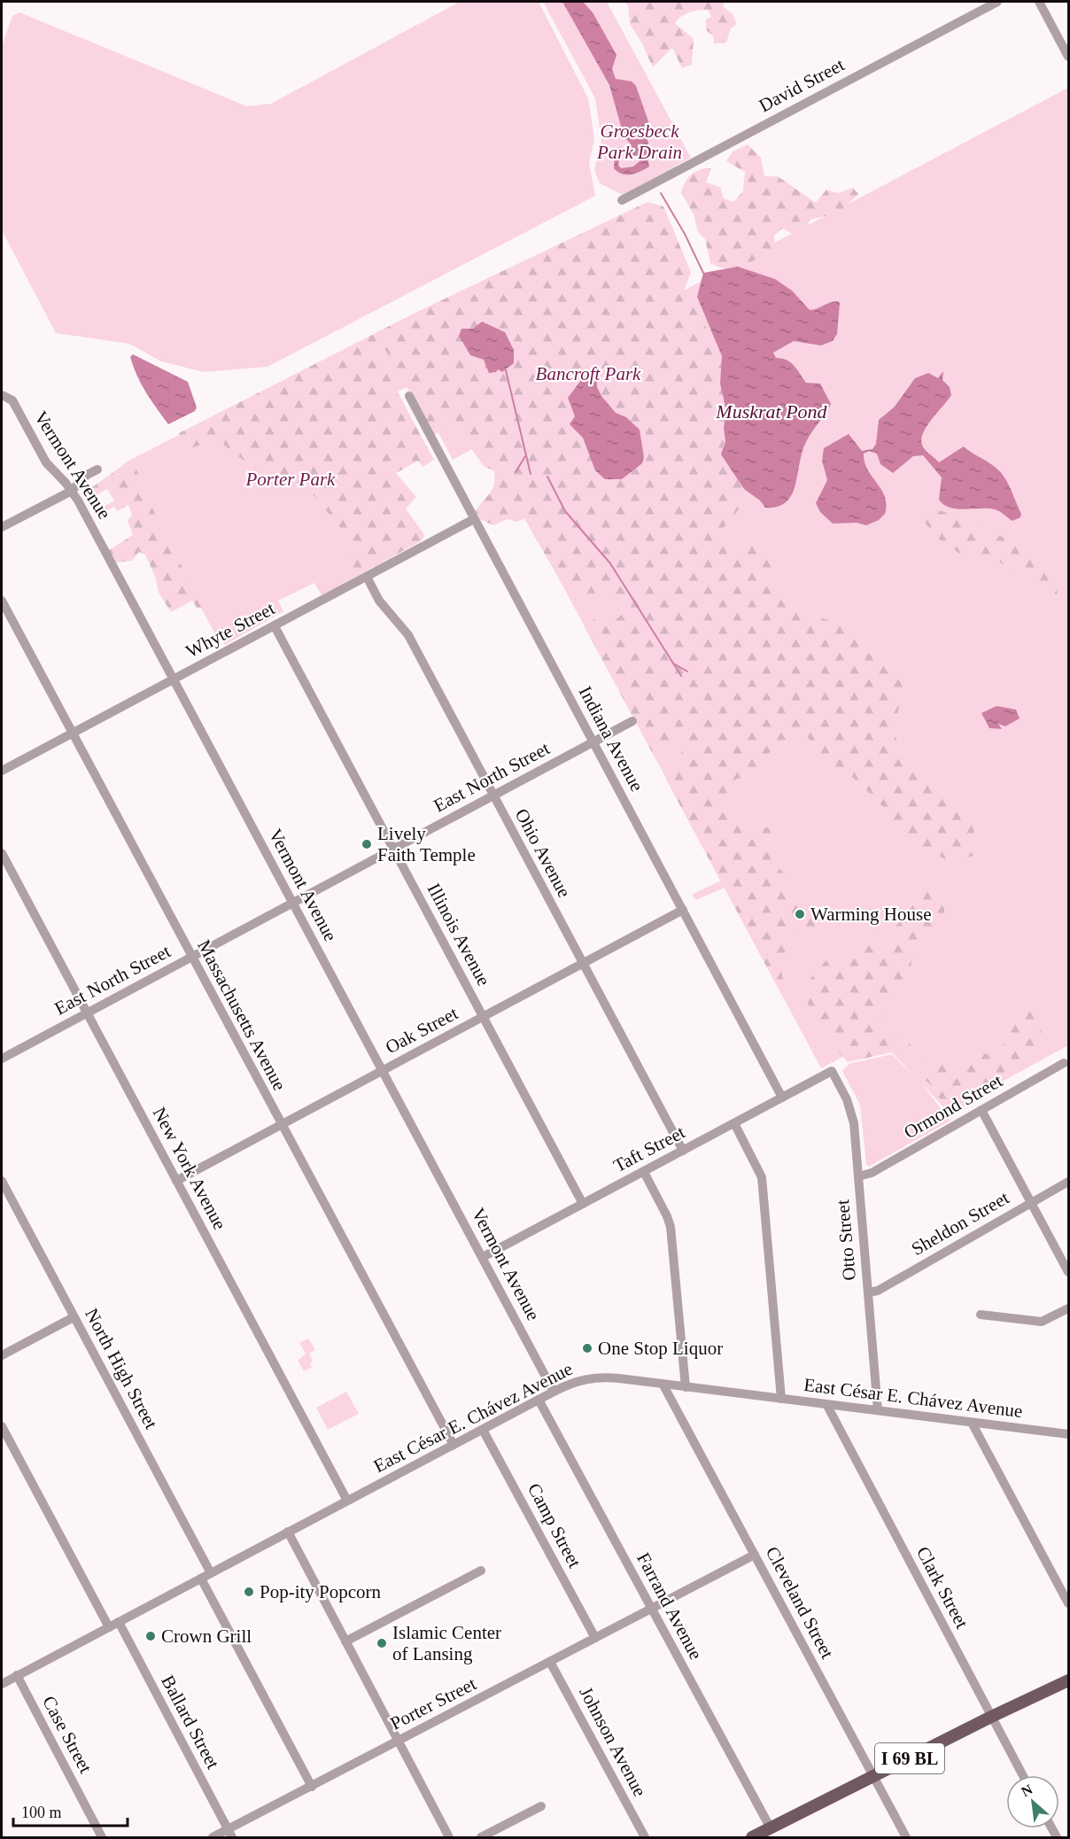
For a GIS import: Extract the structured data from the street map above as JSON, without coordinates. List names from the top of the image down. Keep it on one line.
{"streets":{"main road":["I 69 BL"],"street":["David Street","Vermont Avenue","Whyte Street","Indiana Avenue","East North Street","Ohio Avenue","Illinois Avenue","Massachusetts Avenue","Oak Street","Ormond Street","Taft Street","New York Avenue","Sheldon Street","Otto Street","North High Street","East César E. Chávez Avenue","Camp Street","Clark Street","Cleveland Street","Farrand Avenue","Porter Street","Ballard Street","Case Street","Johnson Avenue"]},"crossings":[["Vermont Avenue","Whyte Street"],["Vermont Avenue","East North Street"],["Vermont Avenue","Oak Street"],["Vermont Avenue","Taft Street"],["Vermont Avenue","East César E. Chávez Avenue"],["Whyte Street","Indiana Avenue"],["Whyte Street","Ohio Avenue"],["Whyte Street","Illinois Avenue"],["Whyte Street","Massachusetts Avenue"],["Indiana Avenue","East North Street"],["Indiana Avenue","Oak Street"],["Indiana Avenue","Taft Street"],["East North Street","Ohio Avenue"],["East North Street","Illinois Avenue"],["East North Street","Massachusetts Avenue"],["East North Street","New York Avenue"],["Ohio Avenue","Oak Street"],["Ohio Avenue","Taft Street"],["Illinois Avenue","Oak Street"],["Illinois Avenue","Taft Street"],["Massachusetts Avenue","Oak Street"],["Massachusetts Avenue","East César E. Chávez Avenue"],["Oak Street","New York Avenue"],["Ormond Street","Otto Street"],["Taft Street","Otto Street"],["New York Avenue","East César E. Chávez Avenue"],["Sheldon Street","Otto Street"],["Otto Street","East César E. Chávez Avenue"],["North High Street","East César E. Chávez Avenue"],["East César E. Chávez Avenue","Camp Street"],["East César E. Chávez Avenue","Clark Street"],["East César E. Chávez Avenue","Cleveland Street"],["East César E. Chávez Avenue","Farrand Avenue"],["East César E. Chávez Avenue","Ballard Street"],["East César E. Chávez Avenue","Case Street"],["Camp Street","Porter Street"],["Clark Street","I 69 BL"],["Cleveland Street","Porter Street"],["Cleveland Street","I 69 BL"],["Farrand Avenue","Porter Street"],["Farrand Avenue","I 69 BL"],["Porter Street","Ballard Street"],["Porter Street","Johnson Avenue"]],"water":["Muskrat Pond"],"parks":["Groesbeck Park Drain","Bancroft Park","Porter Park"],"places":["Lively Faith Temple","Warming House","One Stop Liquor","Pop-ity Popcorn","Crown Grill","Islamic Center of Lansing"],"scale_bar":"100 m","north":"top left"}
